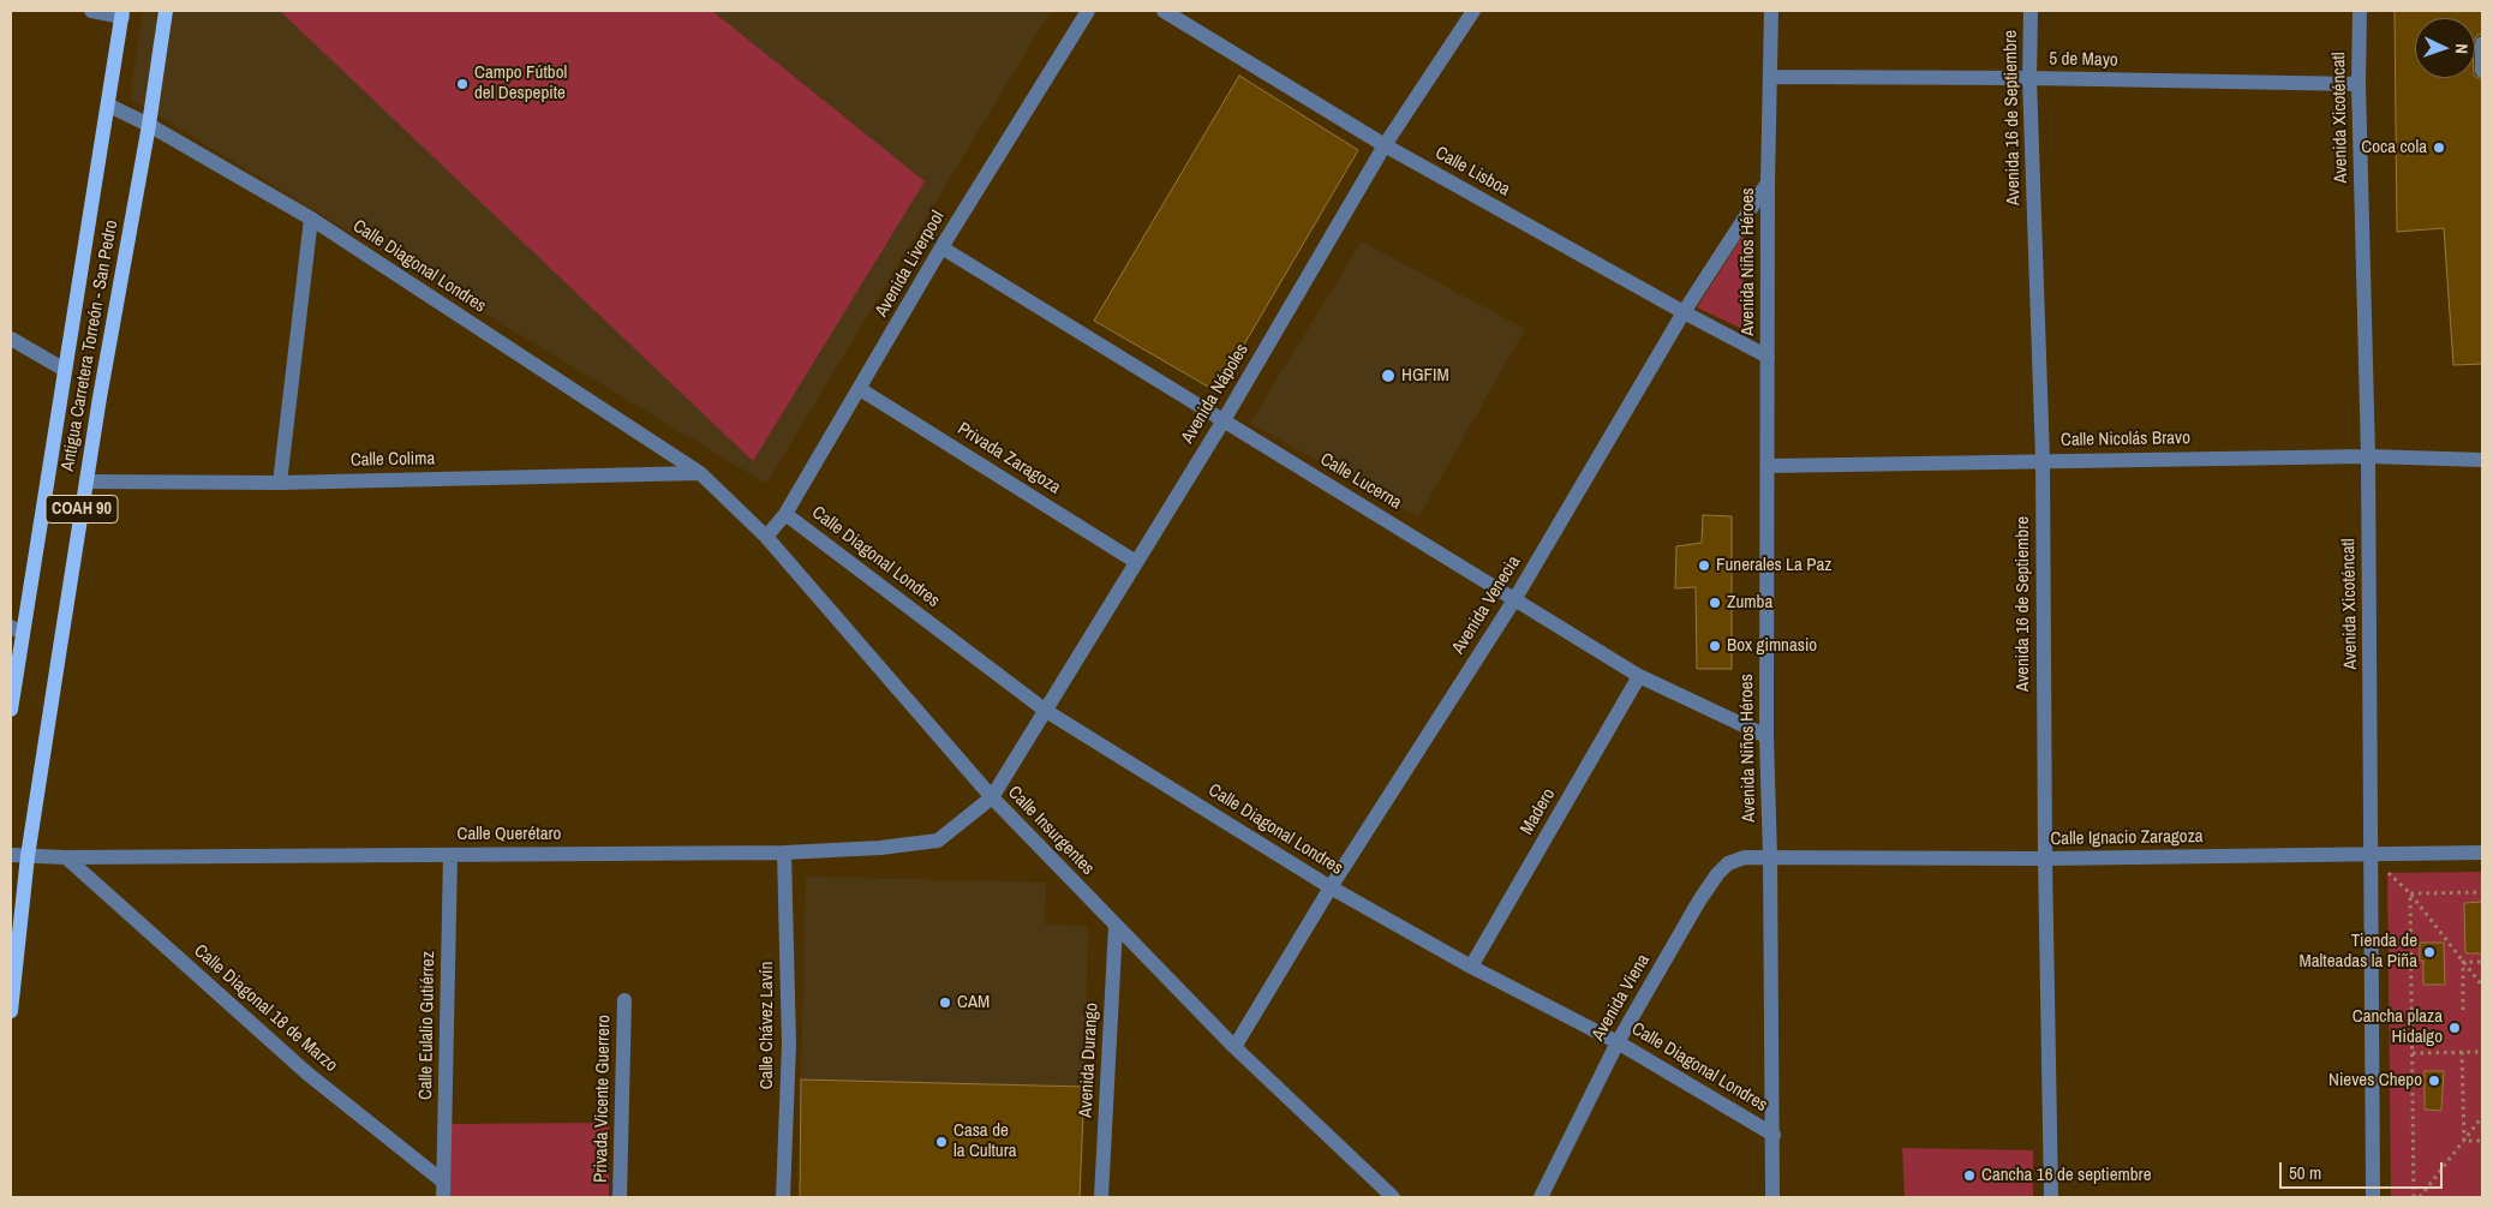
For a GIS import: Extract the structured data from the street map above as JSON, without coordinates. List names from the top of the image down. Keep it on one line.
{"streets":{"main road":["Antigua Carretera Torreón - San Pedro","COAH 90"],"street":["5 de Mayo","Avenida 16 de Septiembre","Avenida Xicoténcatl","Calle Lisboa","Avenida Niños Héroes","Avenida Liverpool","Calle Diagonal Londres","Avenida Nápoles","Calle Nicolás Bravo","Privada Zaragoza","Calle Colima","Calle Lucerna","Avenida Venecia","Madero","Calle Insurgentes","Calle Querétaro","Calle Ignacio Zaragoza","Avenida Viena","Calle Diagonal 18 de Marzo","Calle Eulalio Gutiérrez","Calle Chávez Lavín","Avenida Durango","Privada Vicente Guerrero"]},"crossings":[["5 de Mayo","Avenida 16 de Septiembre"],["5 de Mayo","Avenida Xicoténcatl"],["5 de Mayo","Avenida Niños Héroes"],["Avenida 16 de Septiembre","Calle Nicolás Bravo"],["Avenida 16 de Septiembre","Calle Ignacio Zaragoza"],["Avenida Xicoténcatl","Calle Nicolás Bravo"],["Avenida Xicoténcatl","Calle Ignacio Zaragoza"],["Calle Lisboa","Avenida Niños Héroes"],["Calle Lisboa","Avenida Nápoles"],["Calle Lisboa","Avenida Venecia"],["Avenida Niños Héroes","Calle Diagonal Londres"],["Avenida Niños Héroes","Calle Nicolás Bravo"],["Avenida Niños Héroes","Calle Lucerna"],["Avenida Niños Héroes","Avenida Venecia"],["Avenida Niños Héroes","Calle Ignacio Zaragoza"],["Avenida Niños Héroes","Avenida Viena"],["Avenida Liverpool","Calle Diagonal Londres"],["Avenida Liverpool","Privada Zaragoza"],["Avenida Liverpool","Calle Lucerna"],["Avenida Liverpool","Calle Insurgentes"],["Calle Diagonal Londres","Antigua Carretera Torreón - San Pedro"],["Calle Diagonal Londres","Avenida Nápoles"],["Calle Diagonal Londres","Calle Colima"],["Calle Diagonal Londres","Avenida Venecia"],["Calle Diagonal Londres","Madero"],["Calle Diagonal Londres","Calle Insurgentes"],["Calle Diagonal Londres","Avenida Viena"],["Antigua Carretera Torreón - San Pedro","Calle Colima"],["Antigua Carretera Torreón - San Pedro","Calle Querétaro"],["Avenida Nápoles","Privada Zaragoza"],["Avenida Nápoles","Calle Lucerna"],["Avenida Nápoles","Calle Insurgentes"],["Avenida Nápoles","Calle Querétaro"],["Calle Colima","Calle Insurgentes"],["Calle Lucerna","Avenida Venecia"],["Calle Lucerna","Madero"],["Avenida Venecia","Calle Insurgentes"],["Calle Insurgentes","Calle Querétaro"],["Calle Insurgentes","Avenida Durango"],["Calle Querétaro","Calle Diagonal 18 de Marzo"],["Calle Querétaro","Calle Eulalio Gutiérrez"],["Calle Querétaro","Calle Chávez Lavín"],["Calle Ignacio Zaragoza","Avenida Viena"],["Calle Diagonal 18 de Marzo","Calle Eulalio Gutiérrez"]],"places":["Campo Fútbol del Despepite","Coca cola","HGFIM","Funerales La Paz","Zumba","Box gimnasio","Tienda de Malteadas la Piña","CAM","Cancha plaza Hidalgo","Nieves Chepo","Casa de la Cultura","Cancha 16 de septiembre"],"scale_bar":"50 m","north":"right"}
